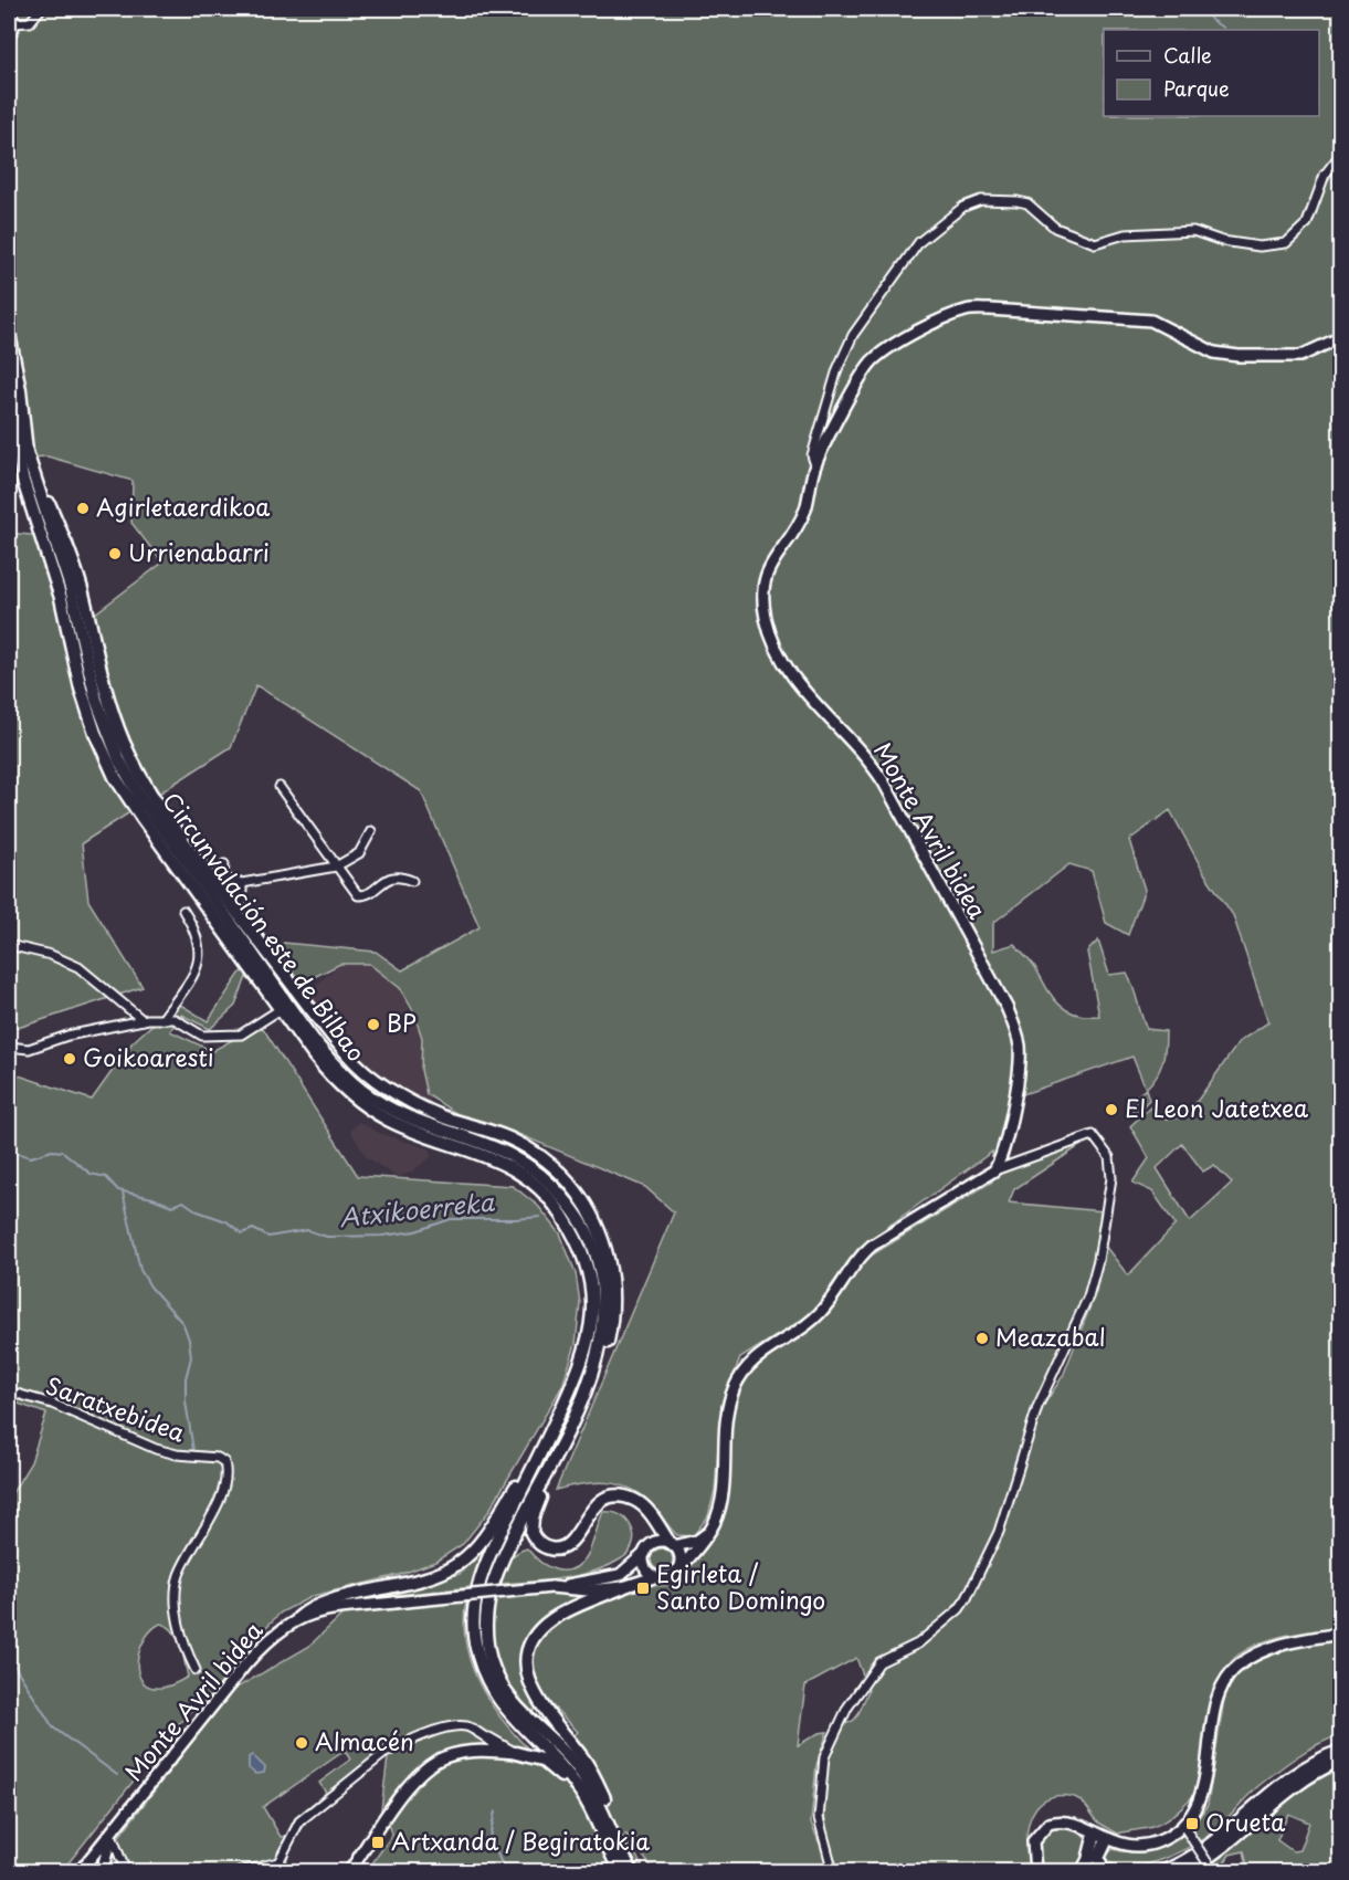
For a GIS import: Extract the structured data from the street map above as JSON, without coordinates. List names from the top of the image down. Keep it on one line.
{"streets":{"main road":["Circunvalación este de Bilbao"],"street":["Monte Avril bidea","Saratxebidea"]},"water":["Atxikoerreka"],"places":{"other":["Agirletaerdikoa","Urrienabarri","BP","Goikoaresti","El Leon Jatetxea","Meazabal","Almacén"],"transit":["Egirleta / Santo Domingo","Orueta","Artxanda / Begiratokia"]},"legend":["Calle","Parque"]}
